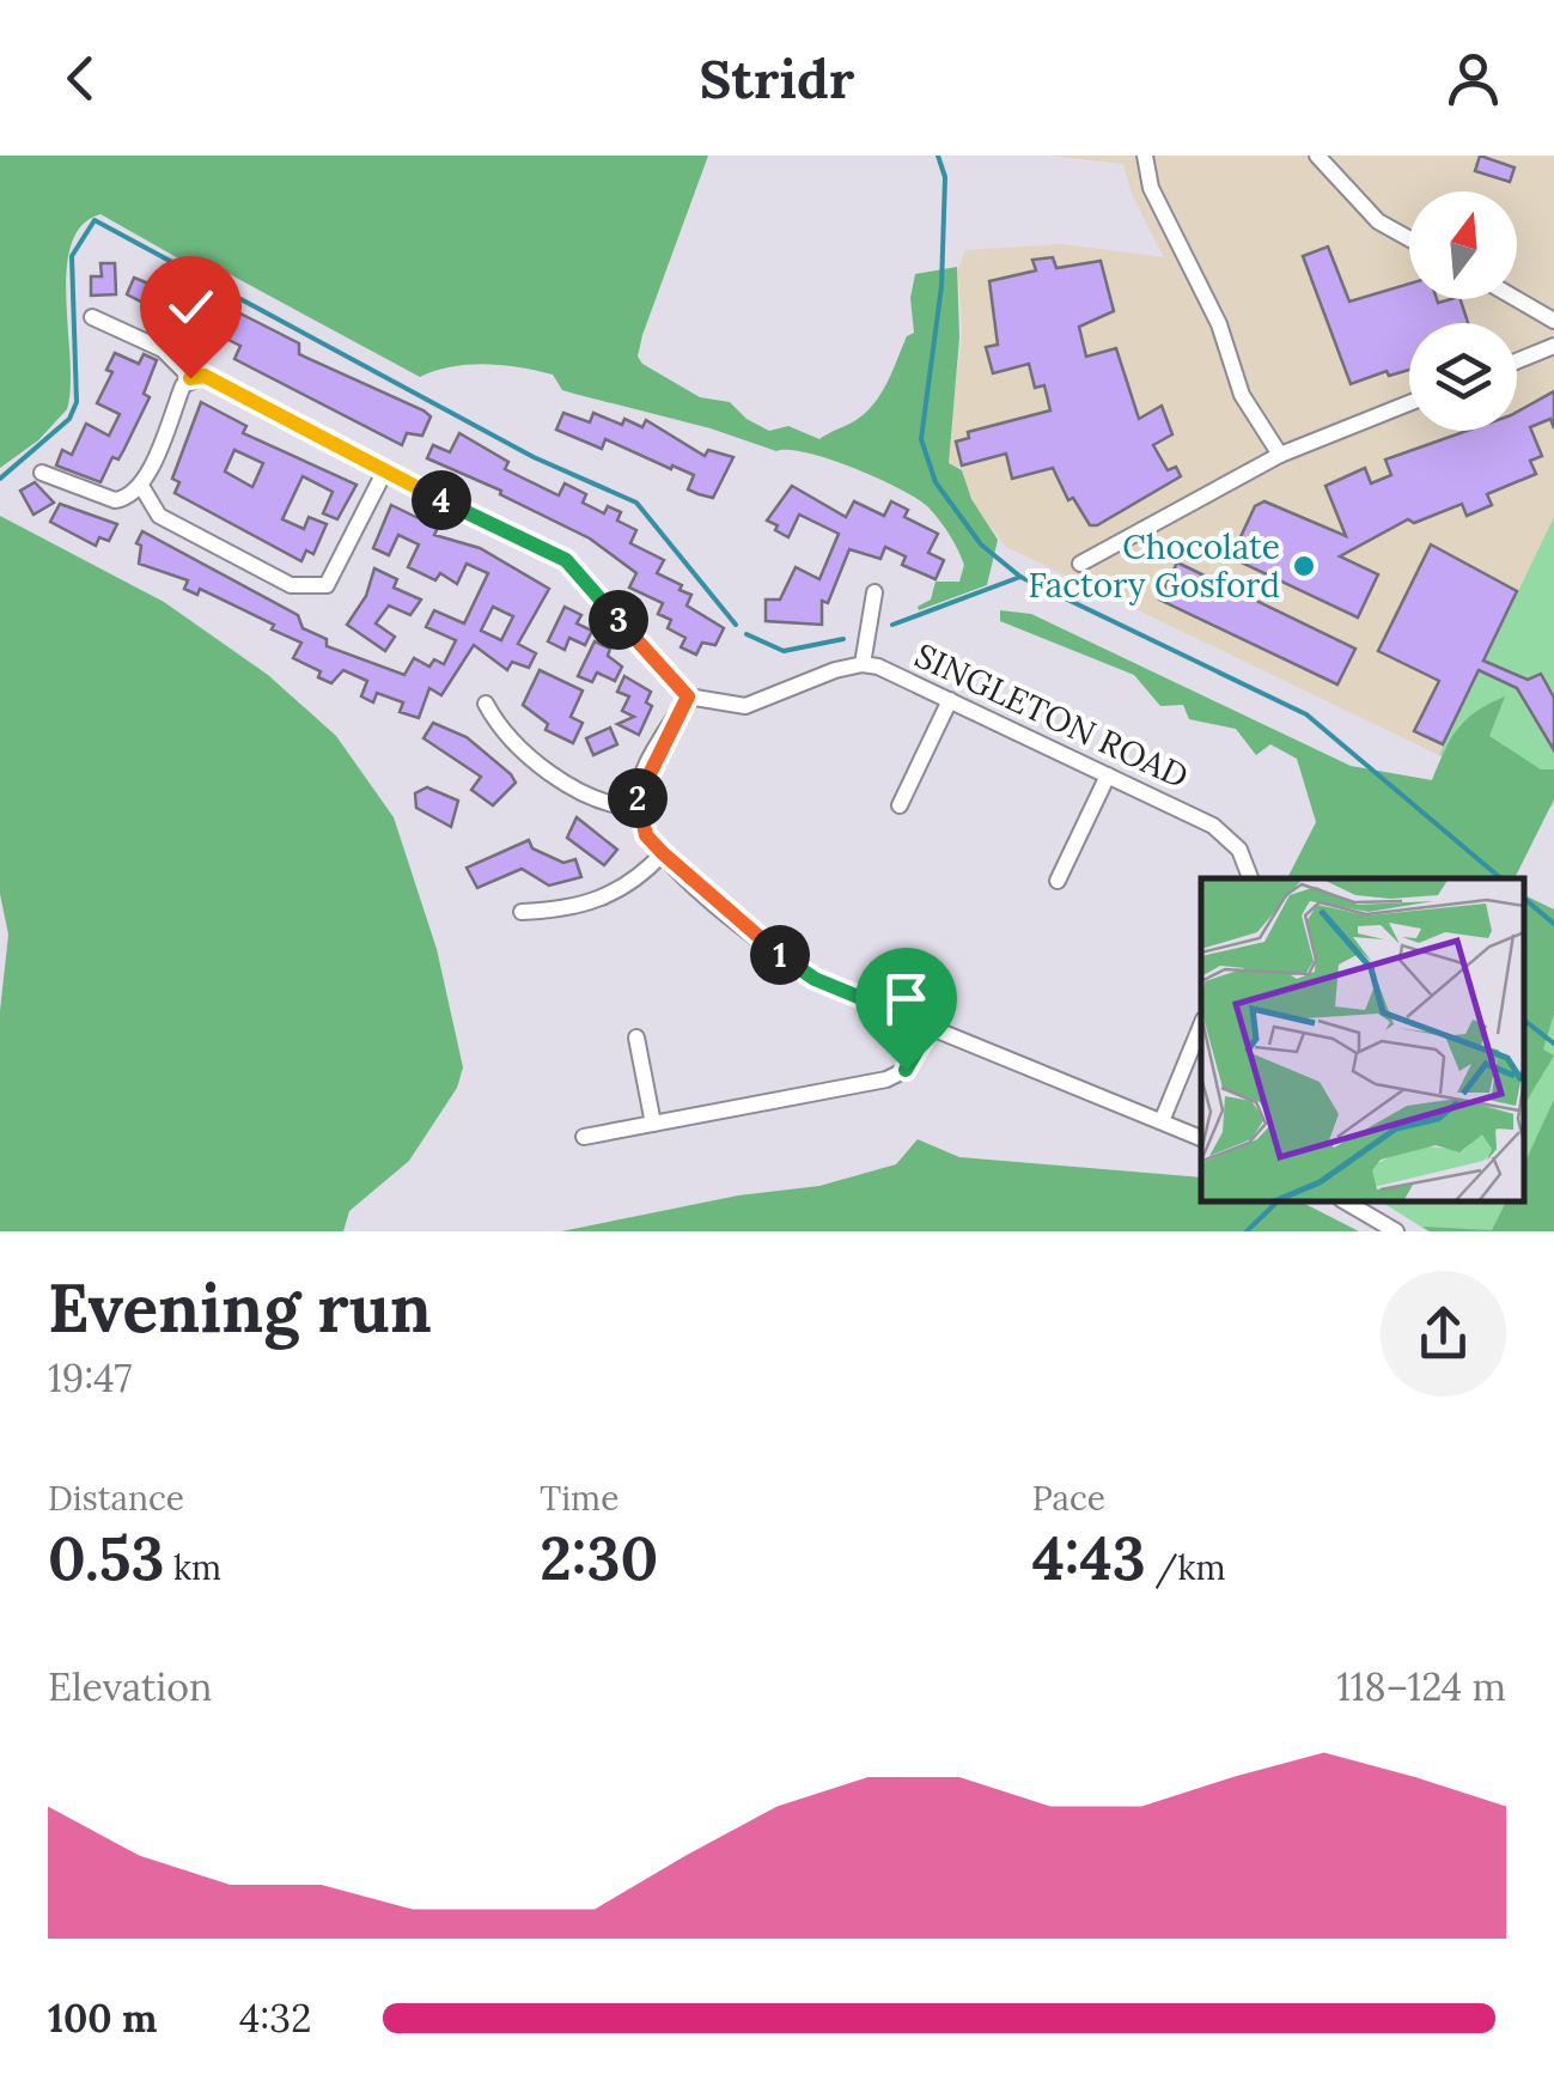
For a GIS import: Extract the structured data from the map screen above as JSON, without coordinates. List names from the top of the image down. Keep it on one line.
{"streets":{"street":["SINGLETON ROAD"]},"places":["Chocolate Factory Gosford"],"north":"top","page":{"header":"Stridr","pins":["4","3","2","1"],"heading":["Evening run","19:47"],"stats":[["Distance","0.53 km"],["Time","2:30"],["Pace","4:43 /km"]],"chart":["Elevation","118–124 m"],"list":[{"name":"100 m","note":"4:32"}]}}
